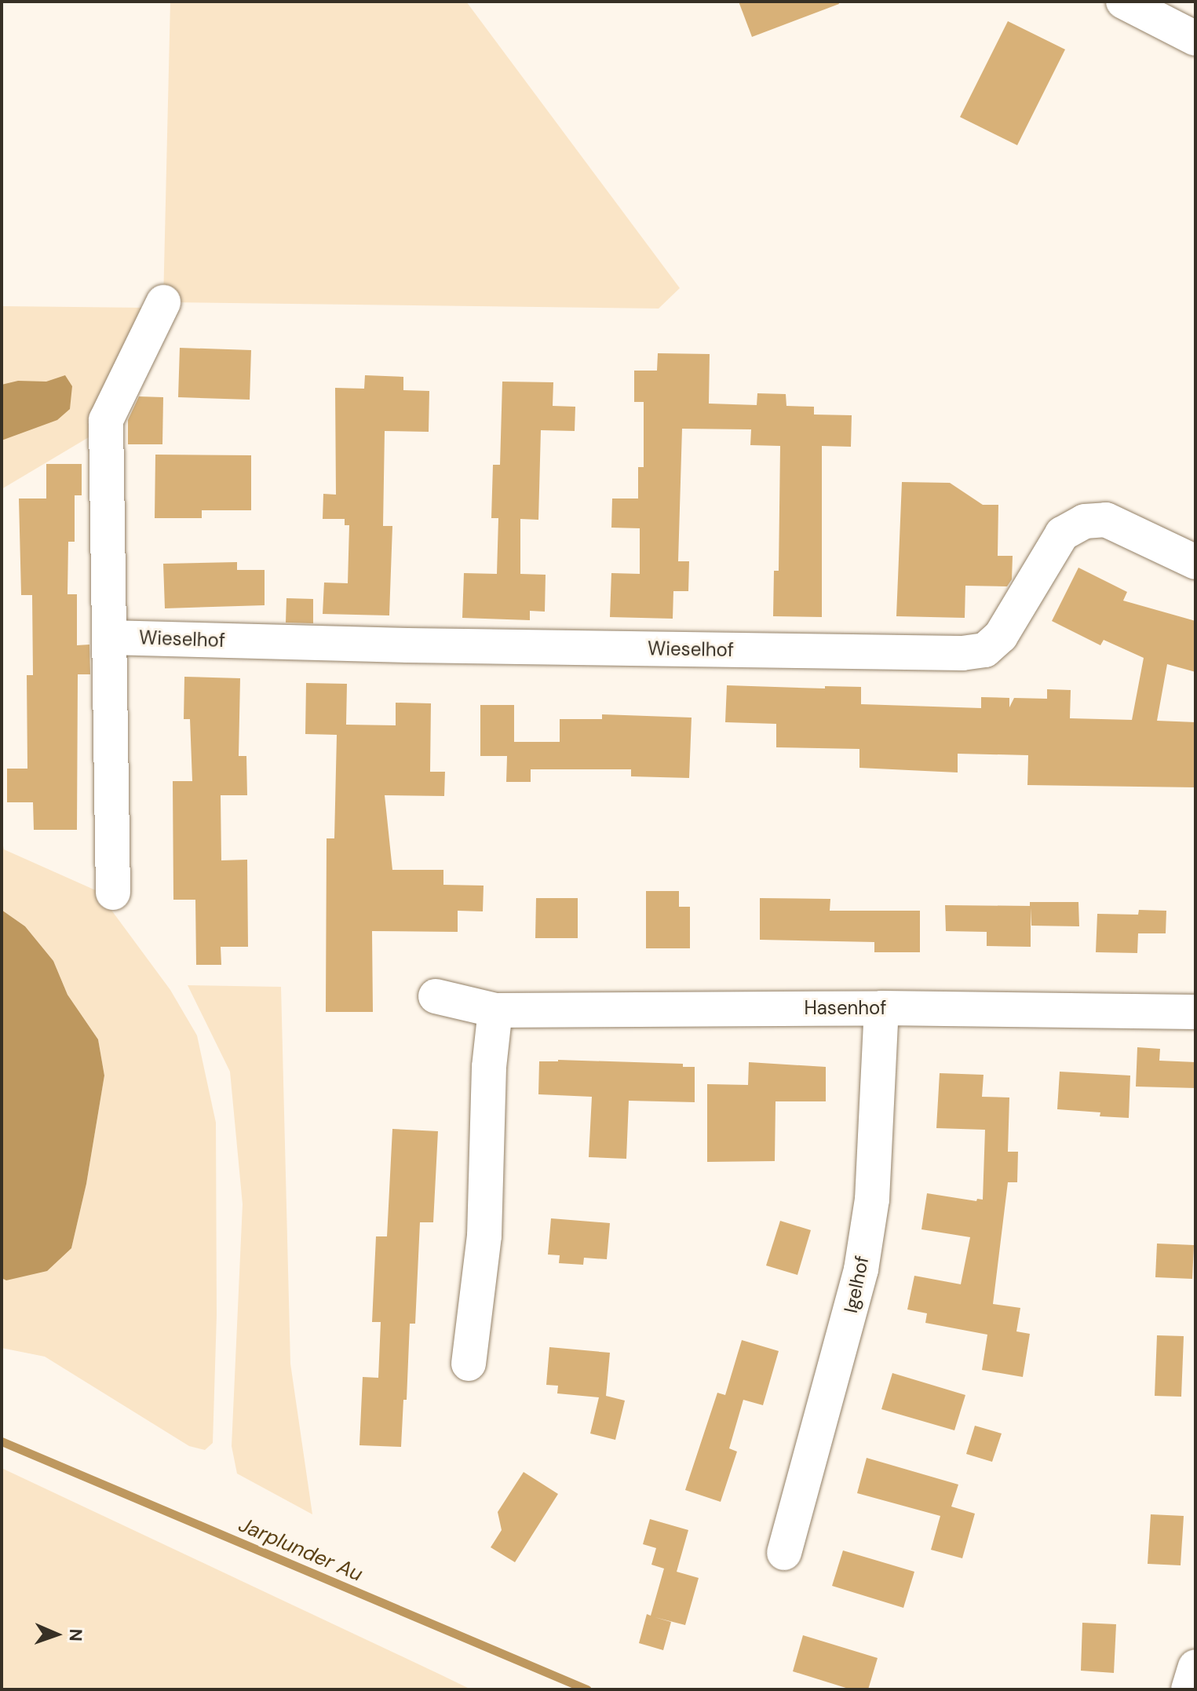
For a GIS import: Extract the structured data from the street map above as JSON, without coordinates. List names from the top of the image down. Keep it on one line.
{"streets":{"street":["Wieselhof","Hasenhof","Igelhof"]},"crossings":[["Hasenhof","Igelhof"]],"water":["Jarplunder Au"],"north":"right"}
